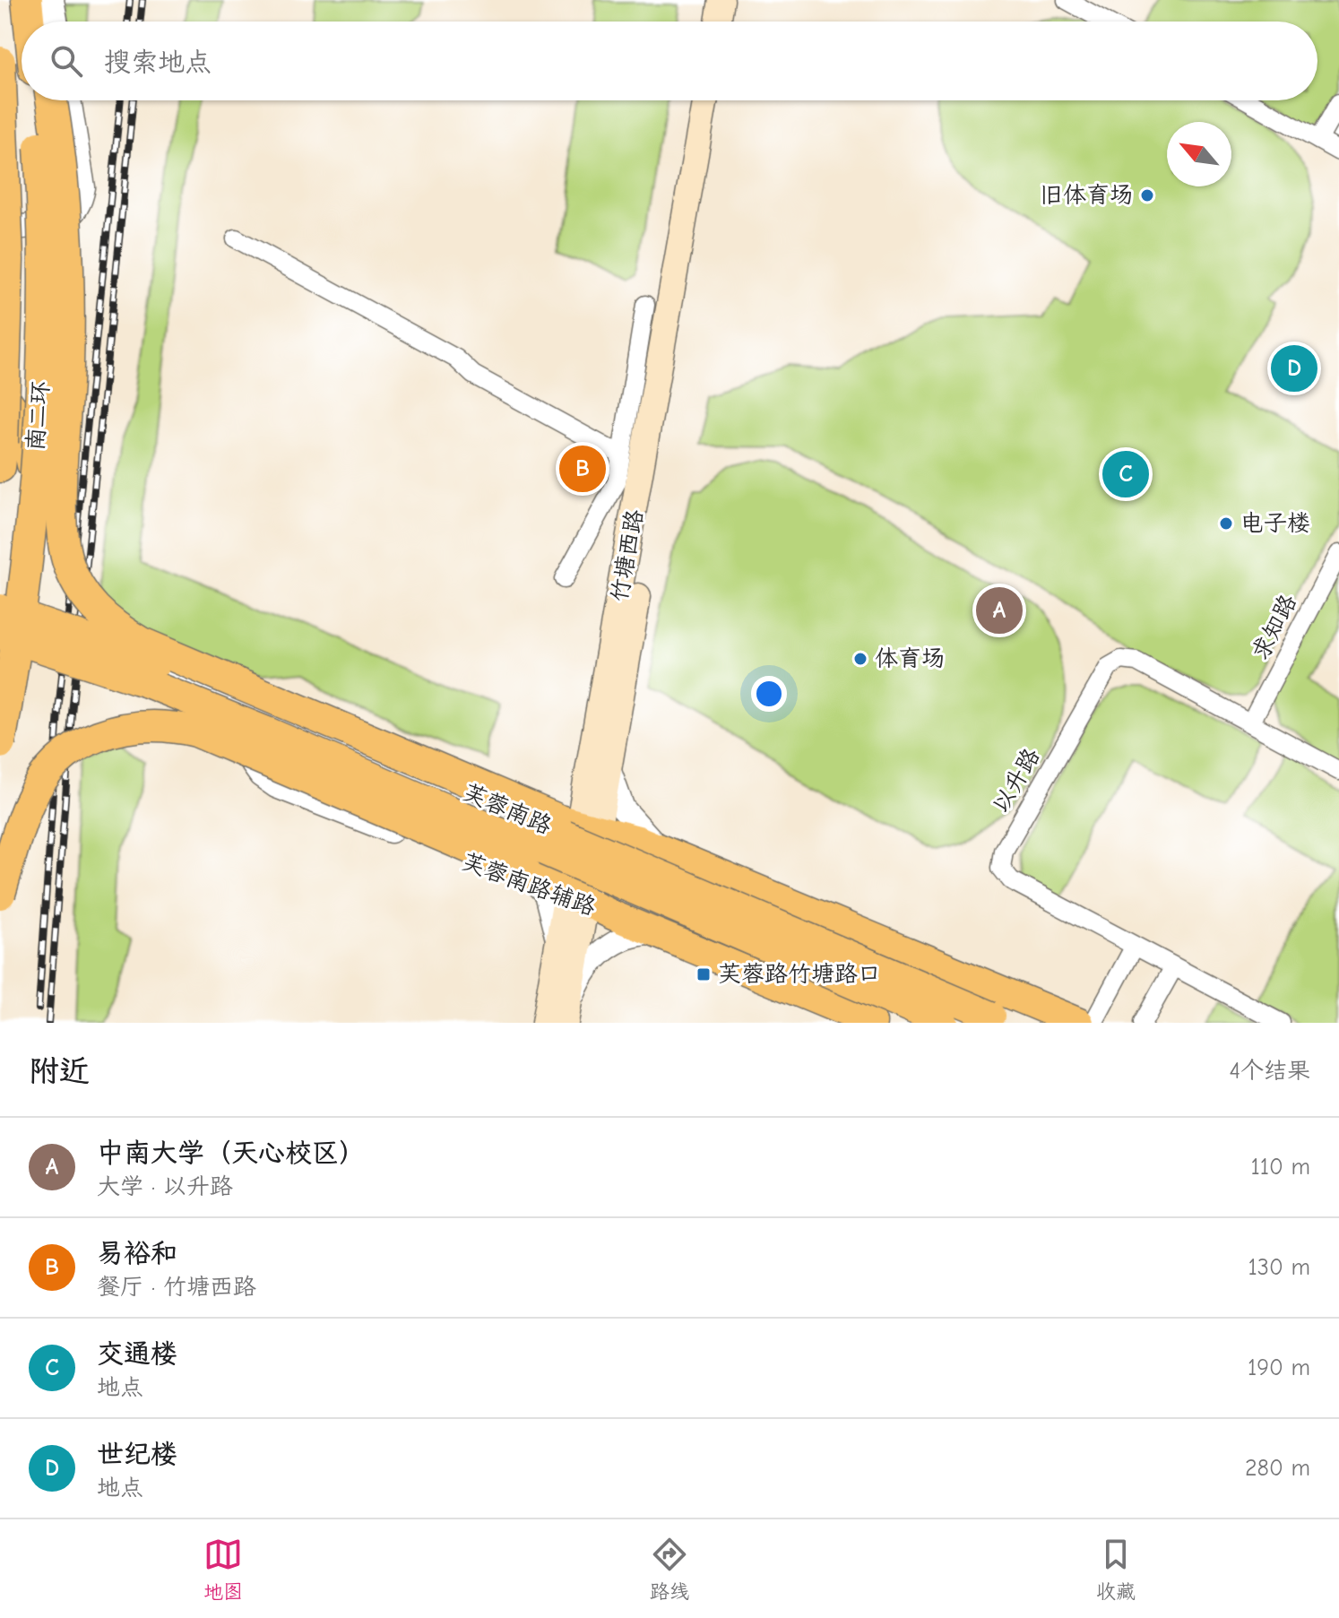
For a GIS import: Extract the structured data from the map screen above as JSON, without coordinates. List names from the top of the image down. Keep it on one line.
{"streets":{"highway":["南二环"],"main road":["竹塘西路","芙蓉南路"],"street":["求知路","以升路","芙蓉南路辅路"]},"crossings":[["竹塘西路","芙蓉南路辅路"],["求知路","以升路"]],"places":{"other":["旧体育场","电子楼","体育场"],"transit":["芙蓉路竹塘路口"]},"north":"top left","page":{"search":"搜索地点","pins":["D","B","C","A"],"heading":["附近","4个结果"],"list":[{"mark":"A","name":"中南大学（天心校区）","note":"大学 · 以升路","value":"110 m"},{"mark":"B","name":"易裕和","note":"餐厅 · 竹塘西路","value":"130 m"},{"mark":"C","name":"交通楼","note":"地点","value":"190 m"},{"mark":"D","name":"世纪楼","note":"地点","value":"280 m"}],"nav":["地图","路线","收藏"]}}
